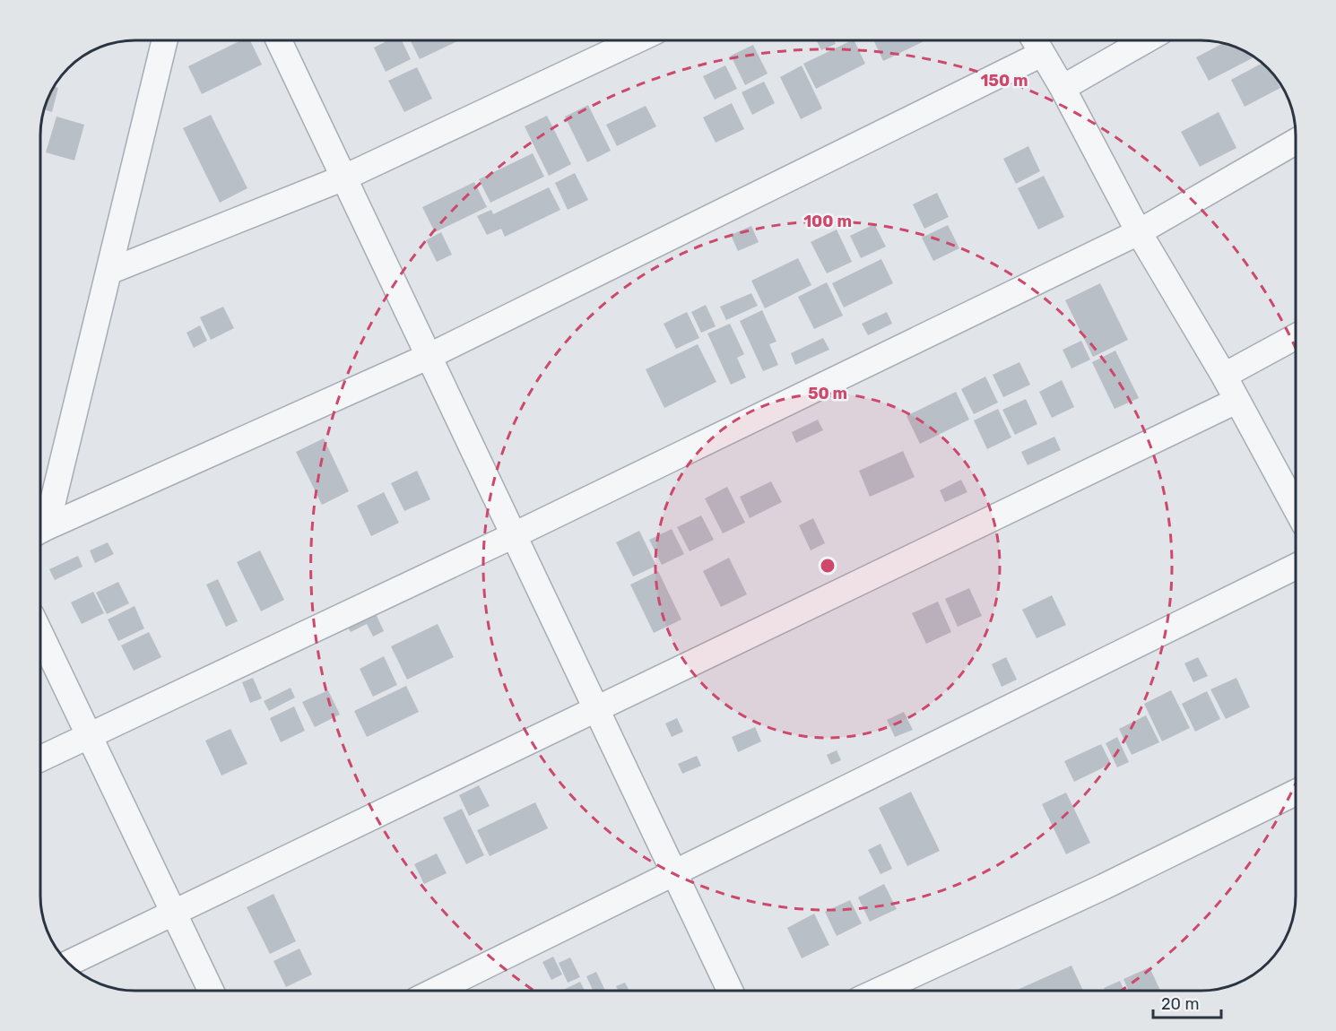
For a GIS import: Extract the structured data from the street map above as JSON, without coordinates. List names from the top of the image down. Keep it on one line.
{"scale_bar":"20 m","rings":["150 m","100 m","50 m"]}
